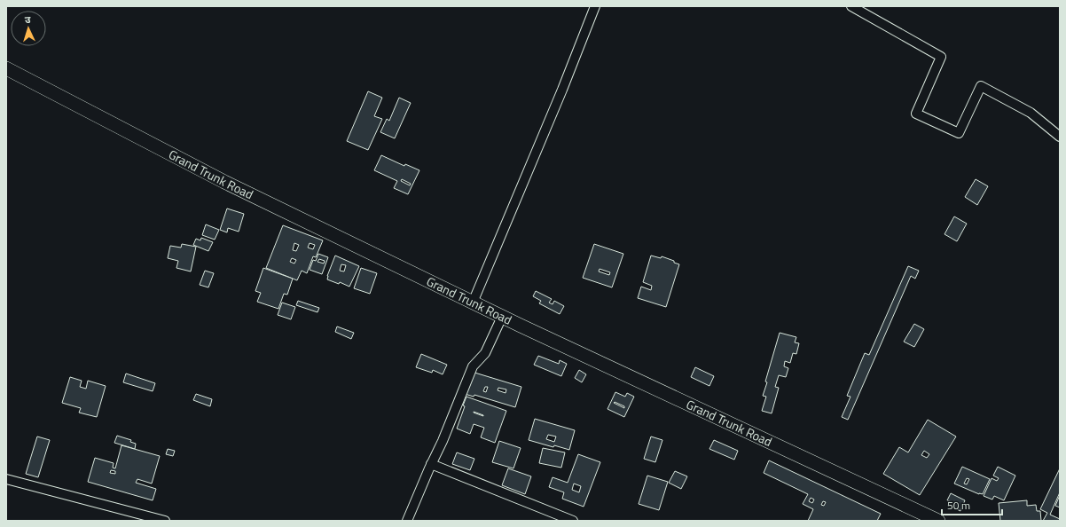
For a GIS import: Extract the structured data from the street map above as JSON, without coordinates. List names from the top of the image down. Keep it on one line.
{"streets":{"highway":["Grand Trunk Road"]},"scale_bar":"50 m","north":"top"}
